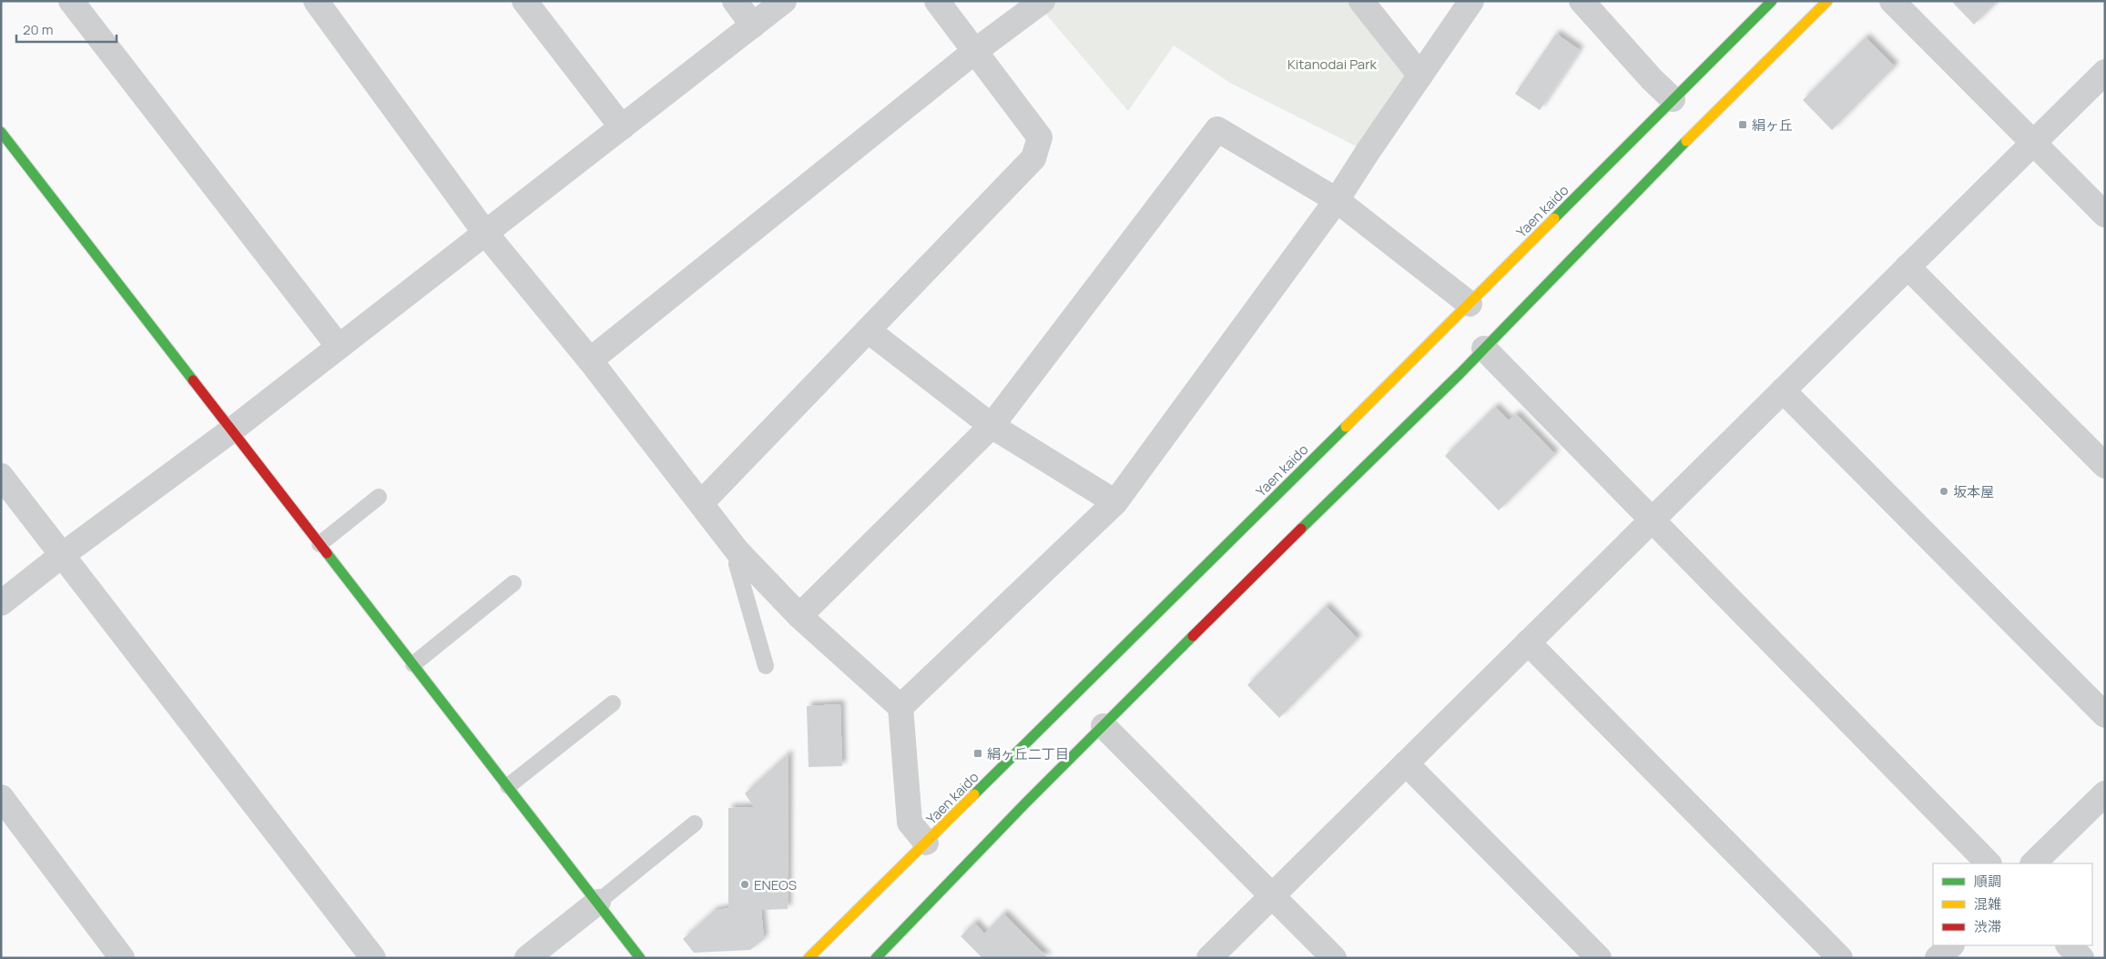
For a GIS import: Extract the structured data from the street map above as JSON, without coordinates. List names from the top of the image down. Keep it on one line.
{"streets":{"main road":["Yaen kaido"]},"parks":["Kitanodai Park"],"places":{"transit":["絹ヶ丘","絹ヶ丘二丁目"],"other":["坂本屋","ENEOS"]},"legend":["順調","混雑","渋滞"],"scale_bar":"20 m"}
